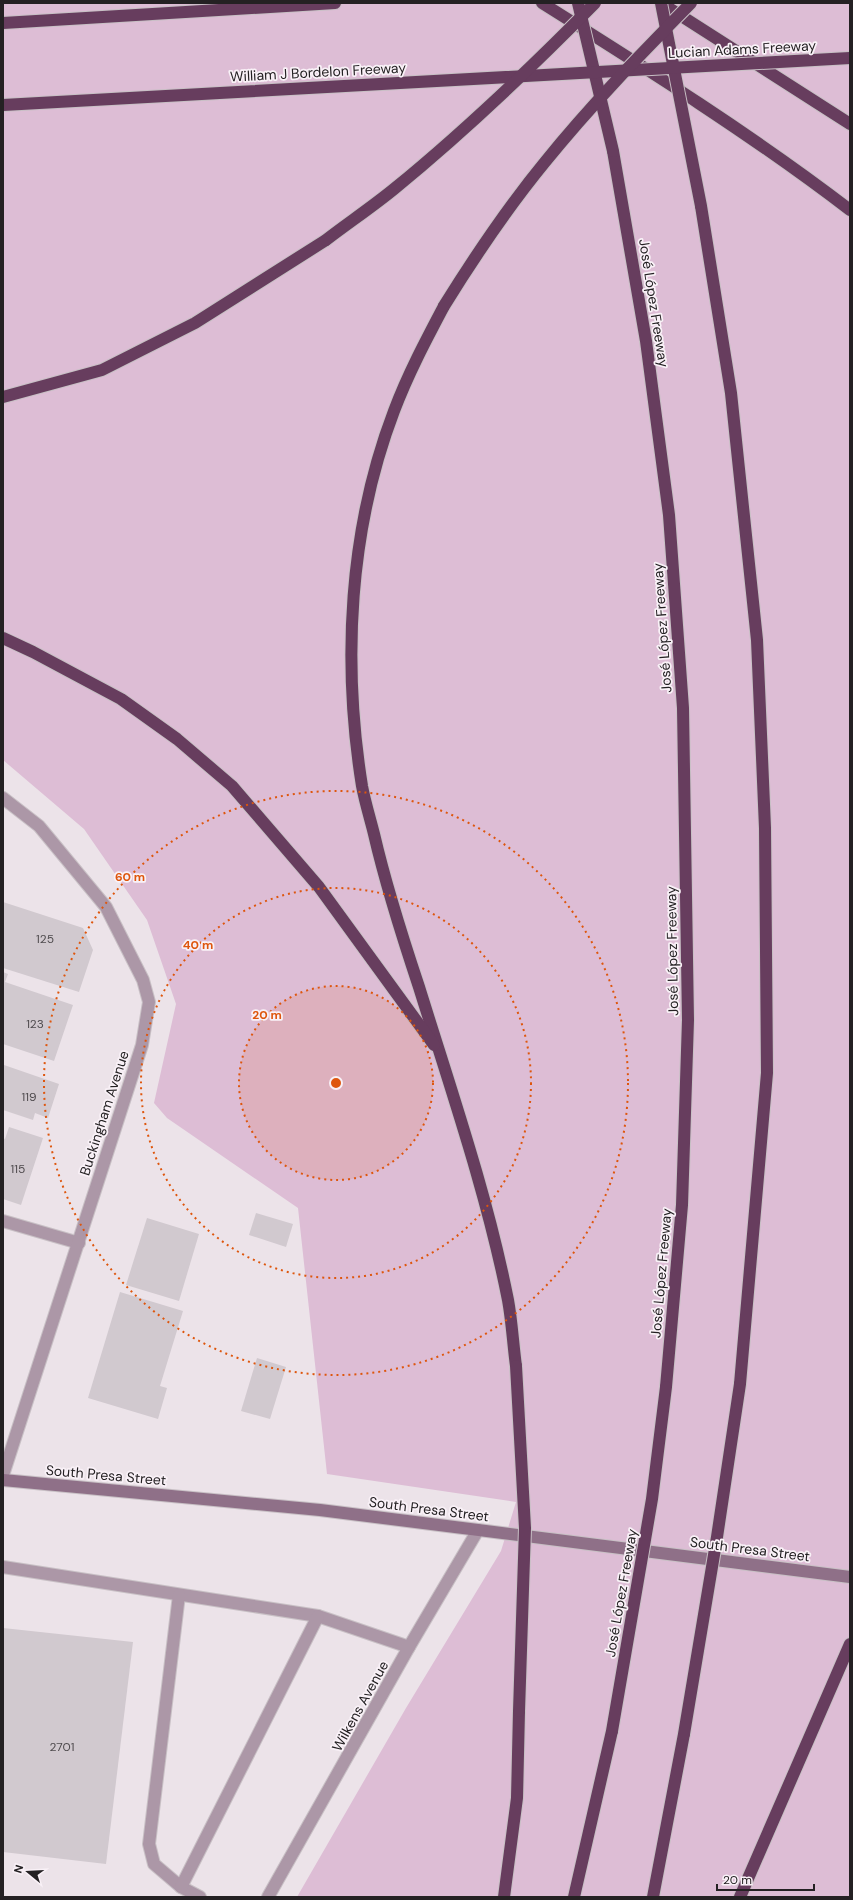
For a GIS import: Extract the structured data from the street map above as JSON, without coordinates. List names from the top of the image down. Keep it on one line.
{"streets":{"highway":["Lucian Adams Freeway","William J Bordelon Freeway","José López Freeway"],"main road":["South Presa Street"],"street":["Buckingham Avenue","Wilkens Avenue"]},"crossings":[["Lucian Adams Freeway","William J Bordelon Freeway"],["South Presa Street","Wilkens Avenue"]],"house_numbers":["125","123","119","115","2701"],"scale_bar":"20 m","north":"left","rings":["60 m","40 m","20 m"]}
